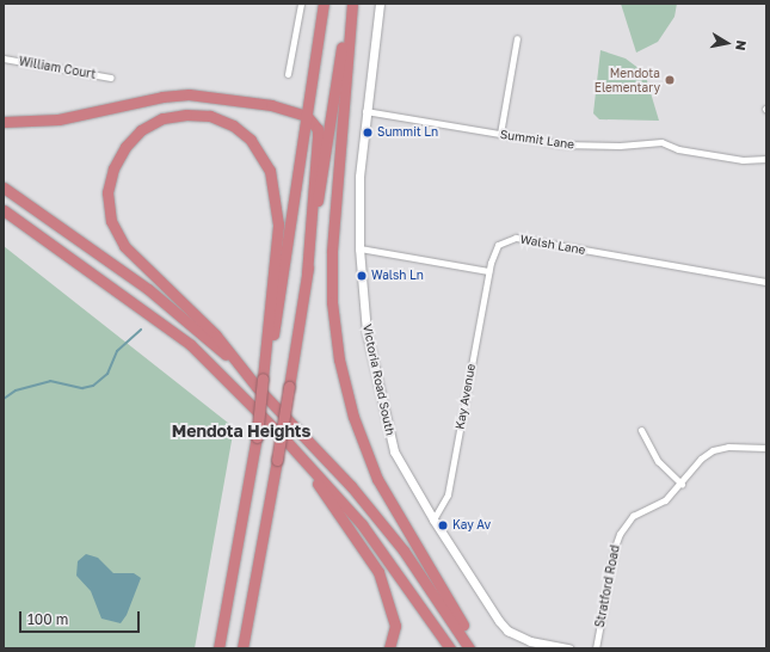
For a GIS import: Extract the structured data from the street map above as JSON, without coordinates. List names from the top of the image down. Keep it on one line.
{"streets":{"street":["William Court","Summit Lane","Walsh Lane","Victoria Road South","Kay Avenue","Stratford Road"]},"crossings":[["Summit Lane","Victoria Road South"],["Walsh Lane","Kay Avenue"],["Victoria Road South","Kay Avenue"]],"districts":["Mendota Heights"],"places":["Mendota Elementary","Summit Ln","Walsh Ln","Kay Av"],"scale_bar":"100 m","north":"right"}
